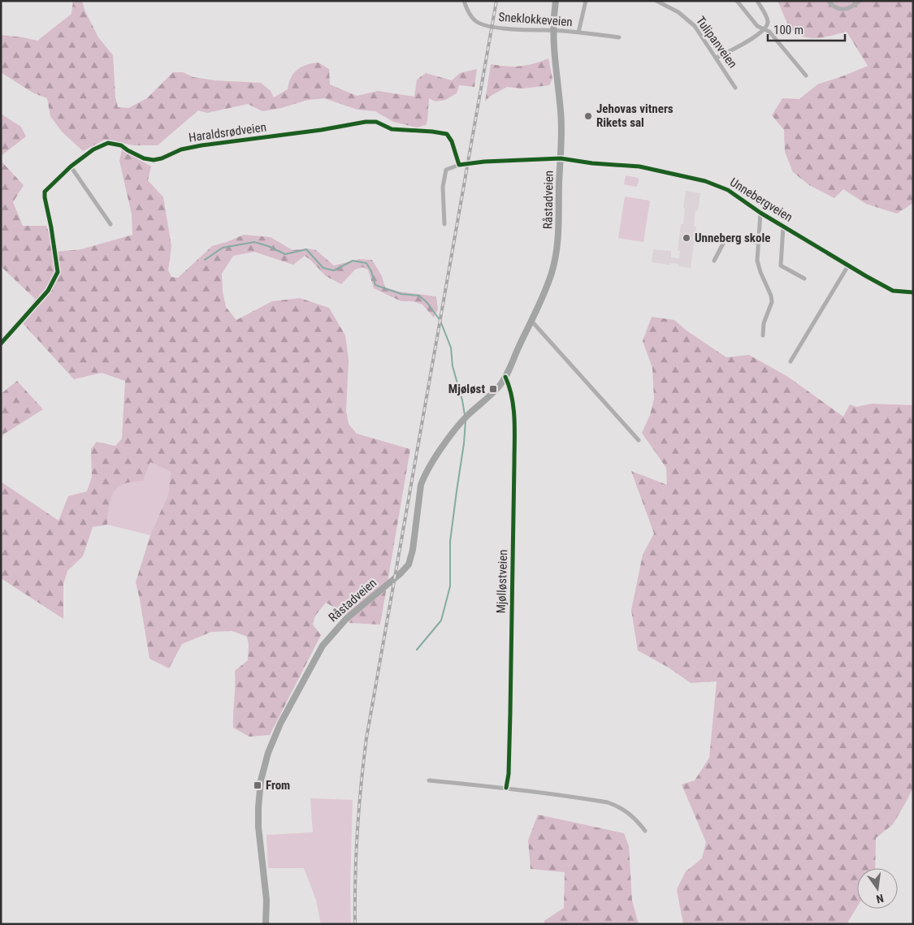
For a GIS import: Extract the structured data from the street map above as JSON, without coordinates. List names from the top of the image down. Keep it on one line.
{"streets":{"main road":["Råstadveien"],"street":["Sneklokkeveien","Tulipanveien","Haraldsrødveien","Unnebergveien","Mjølløstveien"]},"crossings":[["Sneklokkeveien","Råstadveien"],["Råstadveien","Unnebergveien"],["Råstadveien","Mjølløstveien"]],"places":{"other":["Jehovas vitners Rikets sal","Unneberg skole"],"transit":["Mjøløst","From"]},"scale_bar":"100 m","north":"bottom"}
